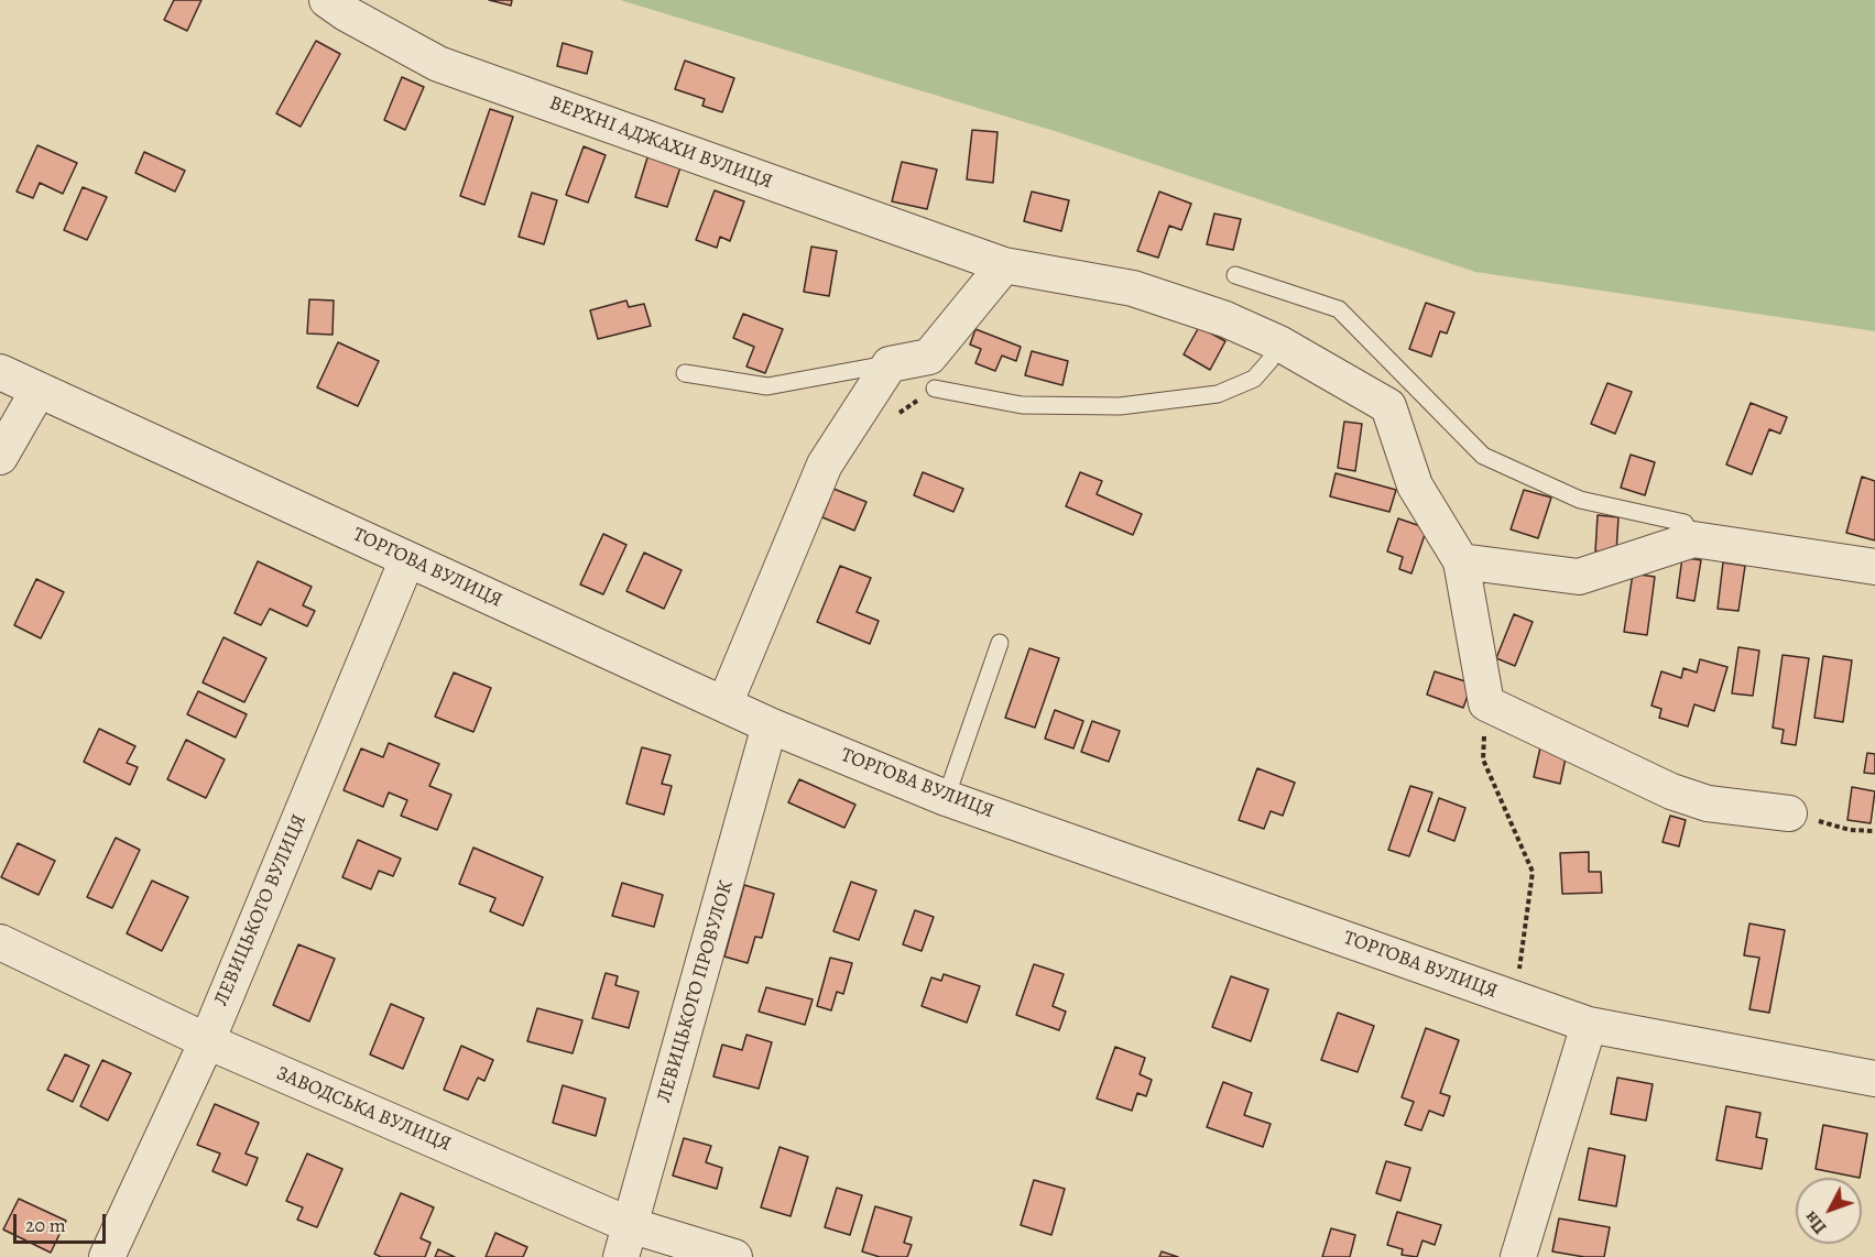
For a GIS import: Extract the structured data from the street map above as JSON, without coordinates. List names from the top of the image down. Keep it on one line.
{"streets":{"street":["ВЕРХНІ АДЖАХИ ВУЛИЦЯ","ТОРГОВА ВУЛИЦЯ","ЛЕВИЦЬКОГО ВУЛИЦЯ","ЛЕВИЦЬКОГО ПРОВУЛОК","ЗАВОДСЬКА ВУЛИЦЯ"]},"crossings":[["ТОРГОВА ВУЛИЦЯ","ЛЕВИЦЬКОГО ВУЛИЦЯ"],["ТОРГОВА ВУЛИЦЯ","ЛЕВИЦЬКОГО ПРОВУЛОК"],["ЛЕВИЦЬКОГО ВУЛИЦЯ","ЗАВОДСЬКА ВУЛИЦЯ"],["ЛЕВИЦЬКОГО ПРОВУЛОК","ЗАВОДСЬКА ВУЛИЦЯ"]],"scale_bar":"20 m","north":"bottom left"}
